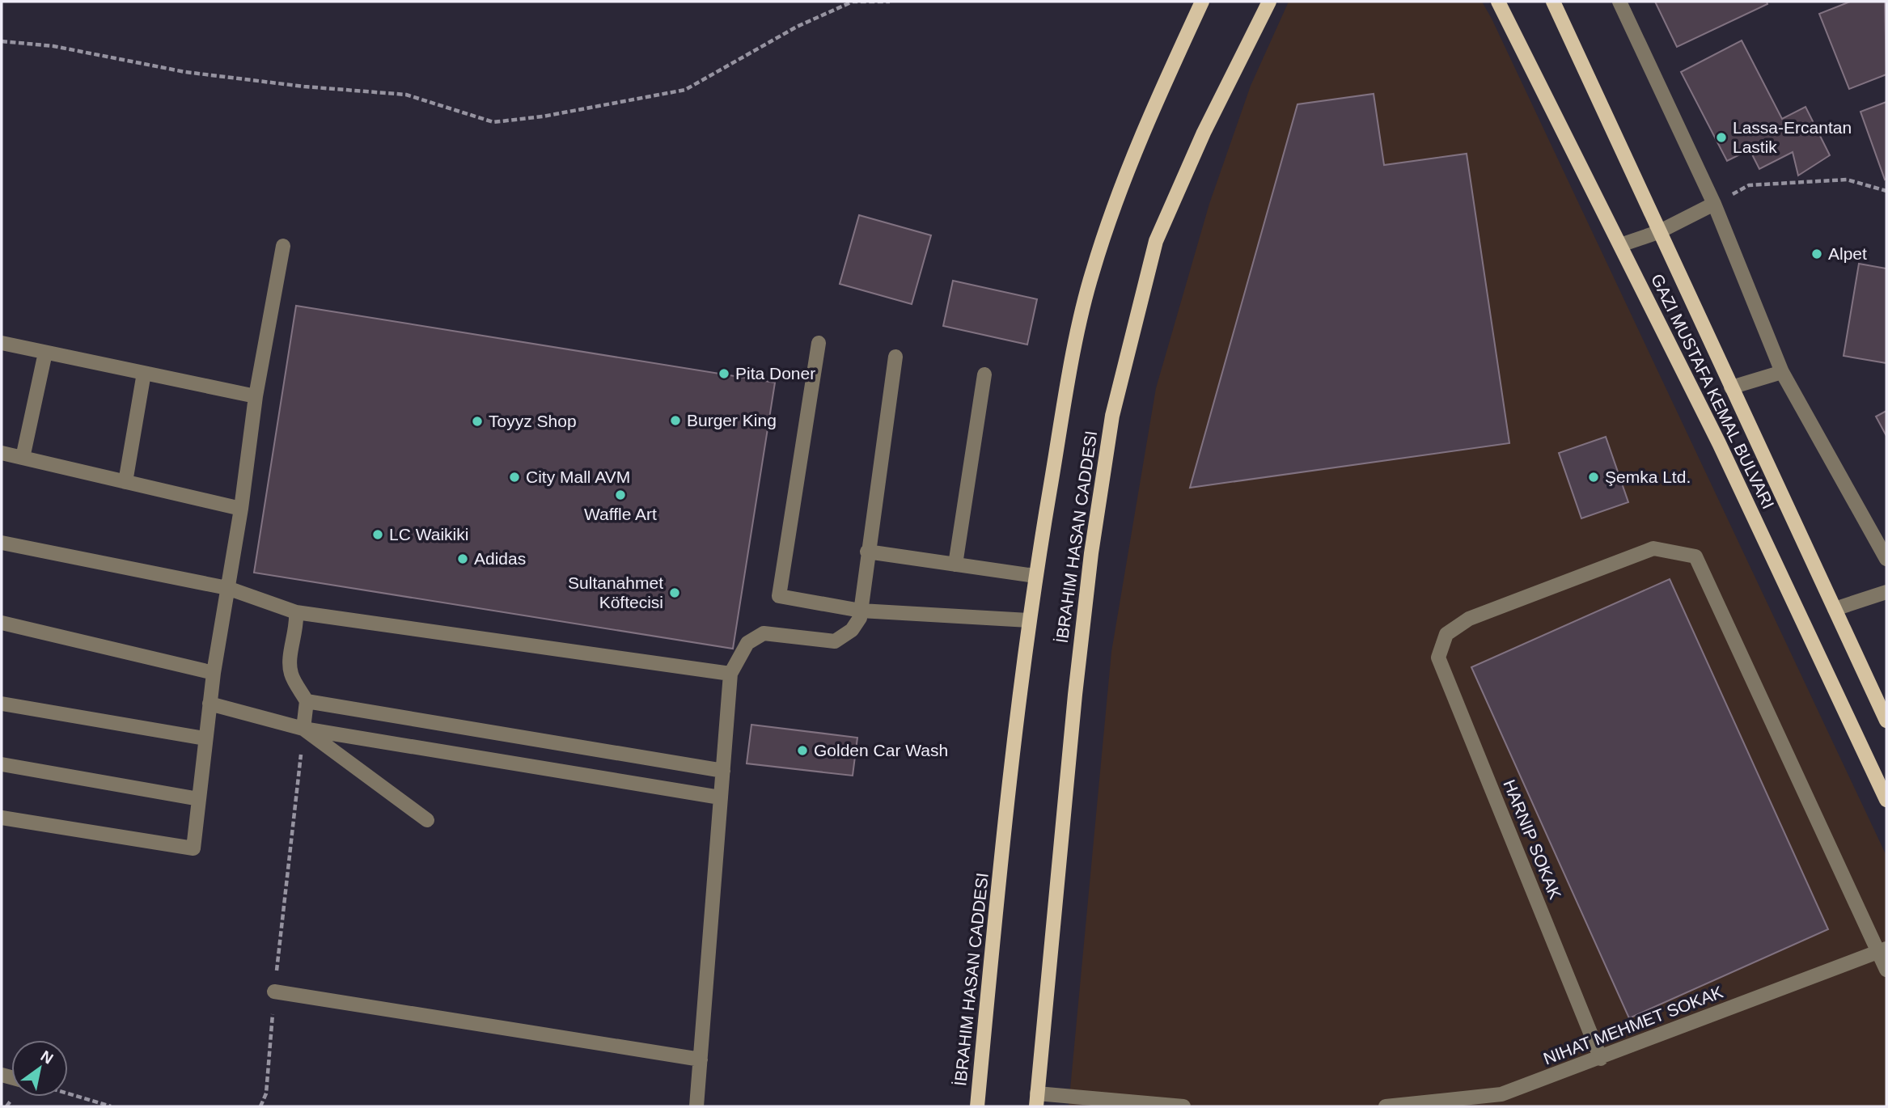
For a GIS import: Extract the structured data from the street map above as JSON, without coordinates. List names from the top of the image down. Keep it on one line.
{"streets":{"main road":["İBRAHIM HASAN CADDESI"],"street":["NIHAT MEHMET SOKAK"]},"places":["Lassa-Ercantan Lastik","Alpet","Pita Doner","Burger King","Toyyz Shop","City Mall AVM","Şemka Ltd.","Waffle Art","LC Waikiki","Adidas","Sultanahmet Köftecisi","Golden Car Wash"],"north":"top right"}
